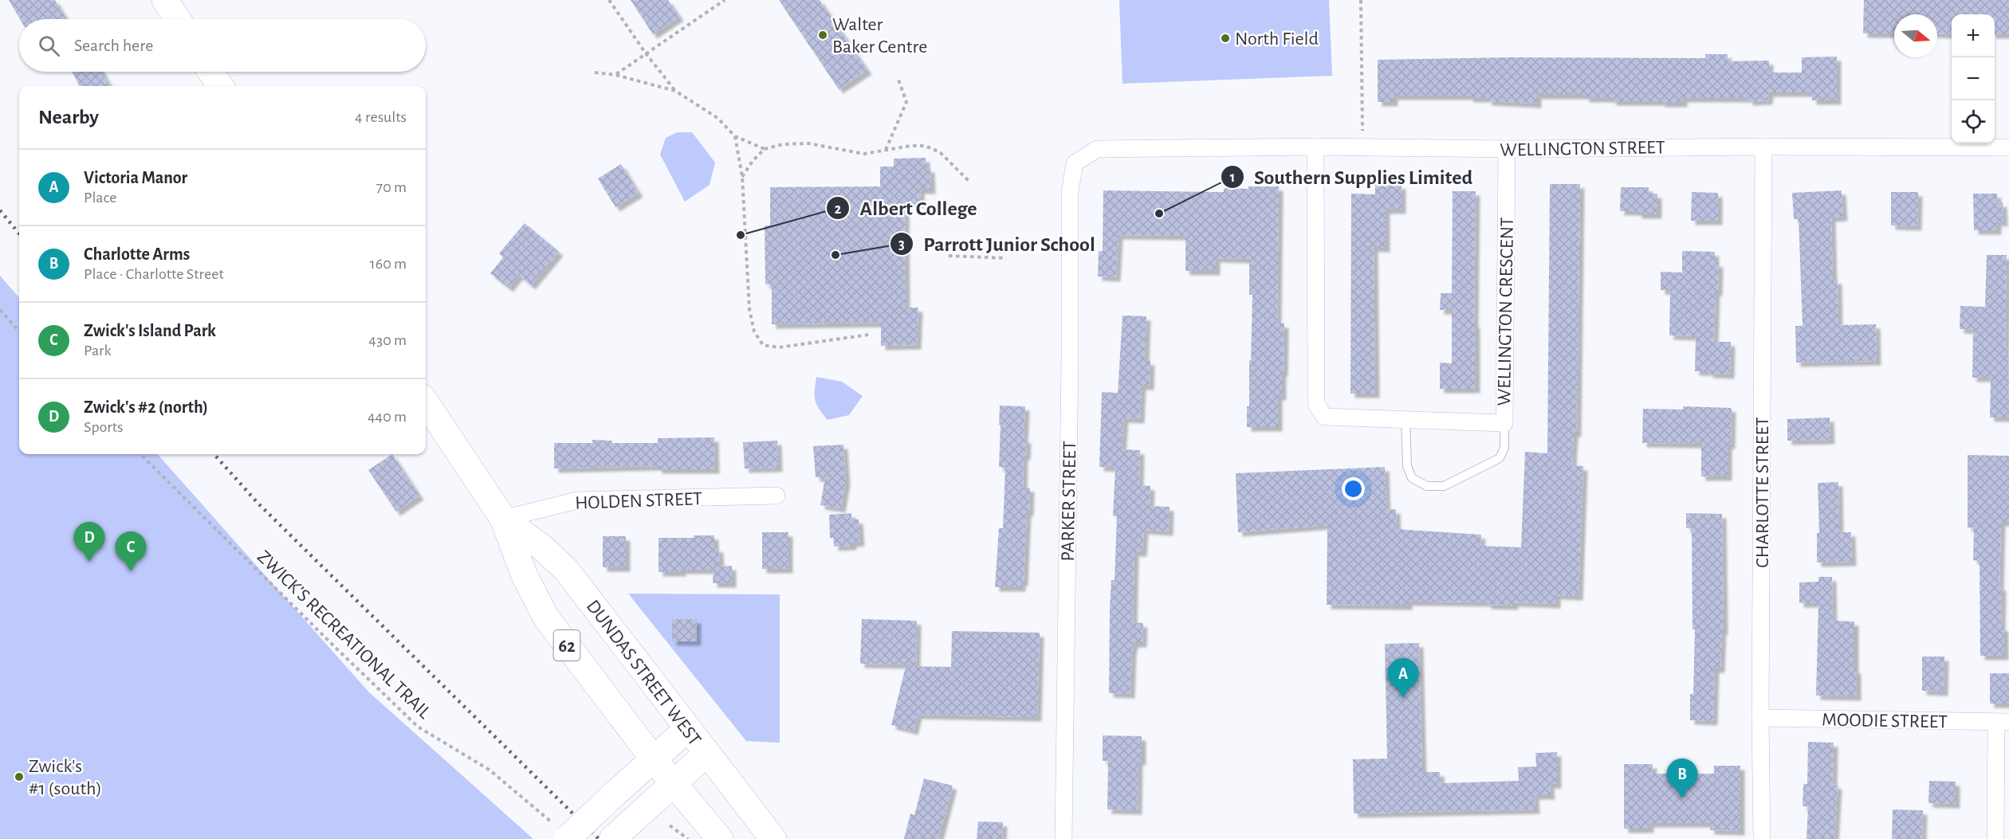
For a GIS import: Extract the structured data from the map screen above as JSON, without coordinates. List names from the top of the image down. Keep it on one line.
{"streets":{"main road":["62","DUNDAS STREET WEST"],"street":["WELLINGTON STREET","WELLINGTON CRESCENT","CHARLOTTE STREET","HOLDEN STREET","PARKER STREET","MOODIE STREET"],"path":["ZWICK’S RECREATIONAL TRAIL"]},"crossings":[["WELLINGTON STREET","WELLINGTON CRESCENT"],["WELLINGTON STREET","CHARLOTTE STREET"],["WELLINGTON STREET","PARKER STREET"],["CHARLOTTE STREET","MOODIE STREET"],["HOLDEN STREET","DUNDAS STREET WEST"]],"places":["Walter Baker Centre","North Field","Southern Supplies Limited","Albert College","Parrott Junior School","Zwick's #1 (south)"],"north":"right","page":{"map_buttons":["+","−"],"search":"Search here","heading":["Nearby","4 results"],"list":[{"mark":"A","name":"Victoria Manor","note":"Place","value":"70 m"},{"mark":"B","name":"Charlotte Arms","note":"Place · Charlotte Street","value":"160 m"},{"mark":"C","name":"Zwick's Island Park","note":"Park","value":"430 m"},{"mark":"D","name":"Zwick's #2 (north)","note":"Sports","value":"440 m"}],"pins":["D","C","A","B"]}}
